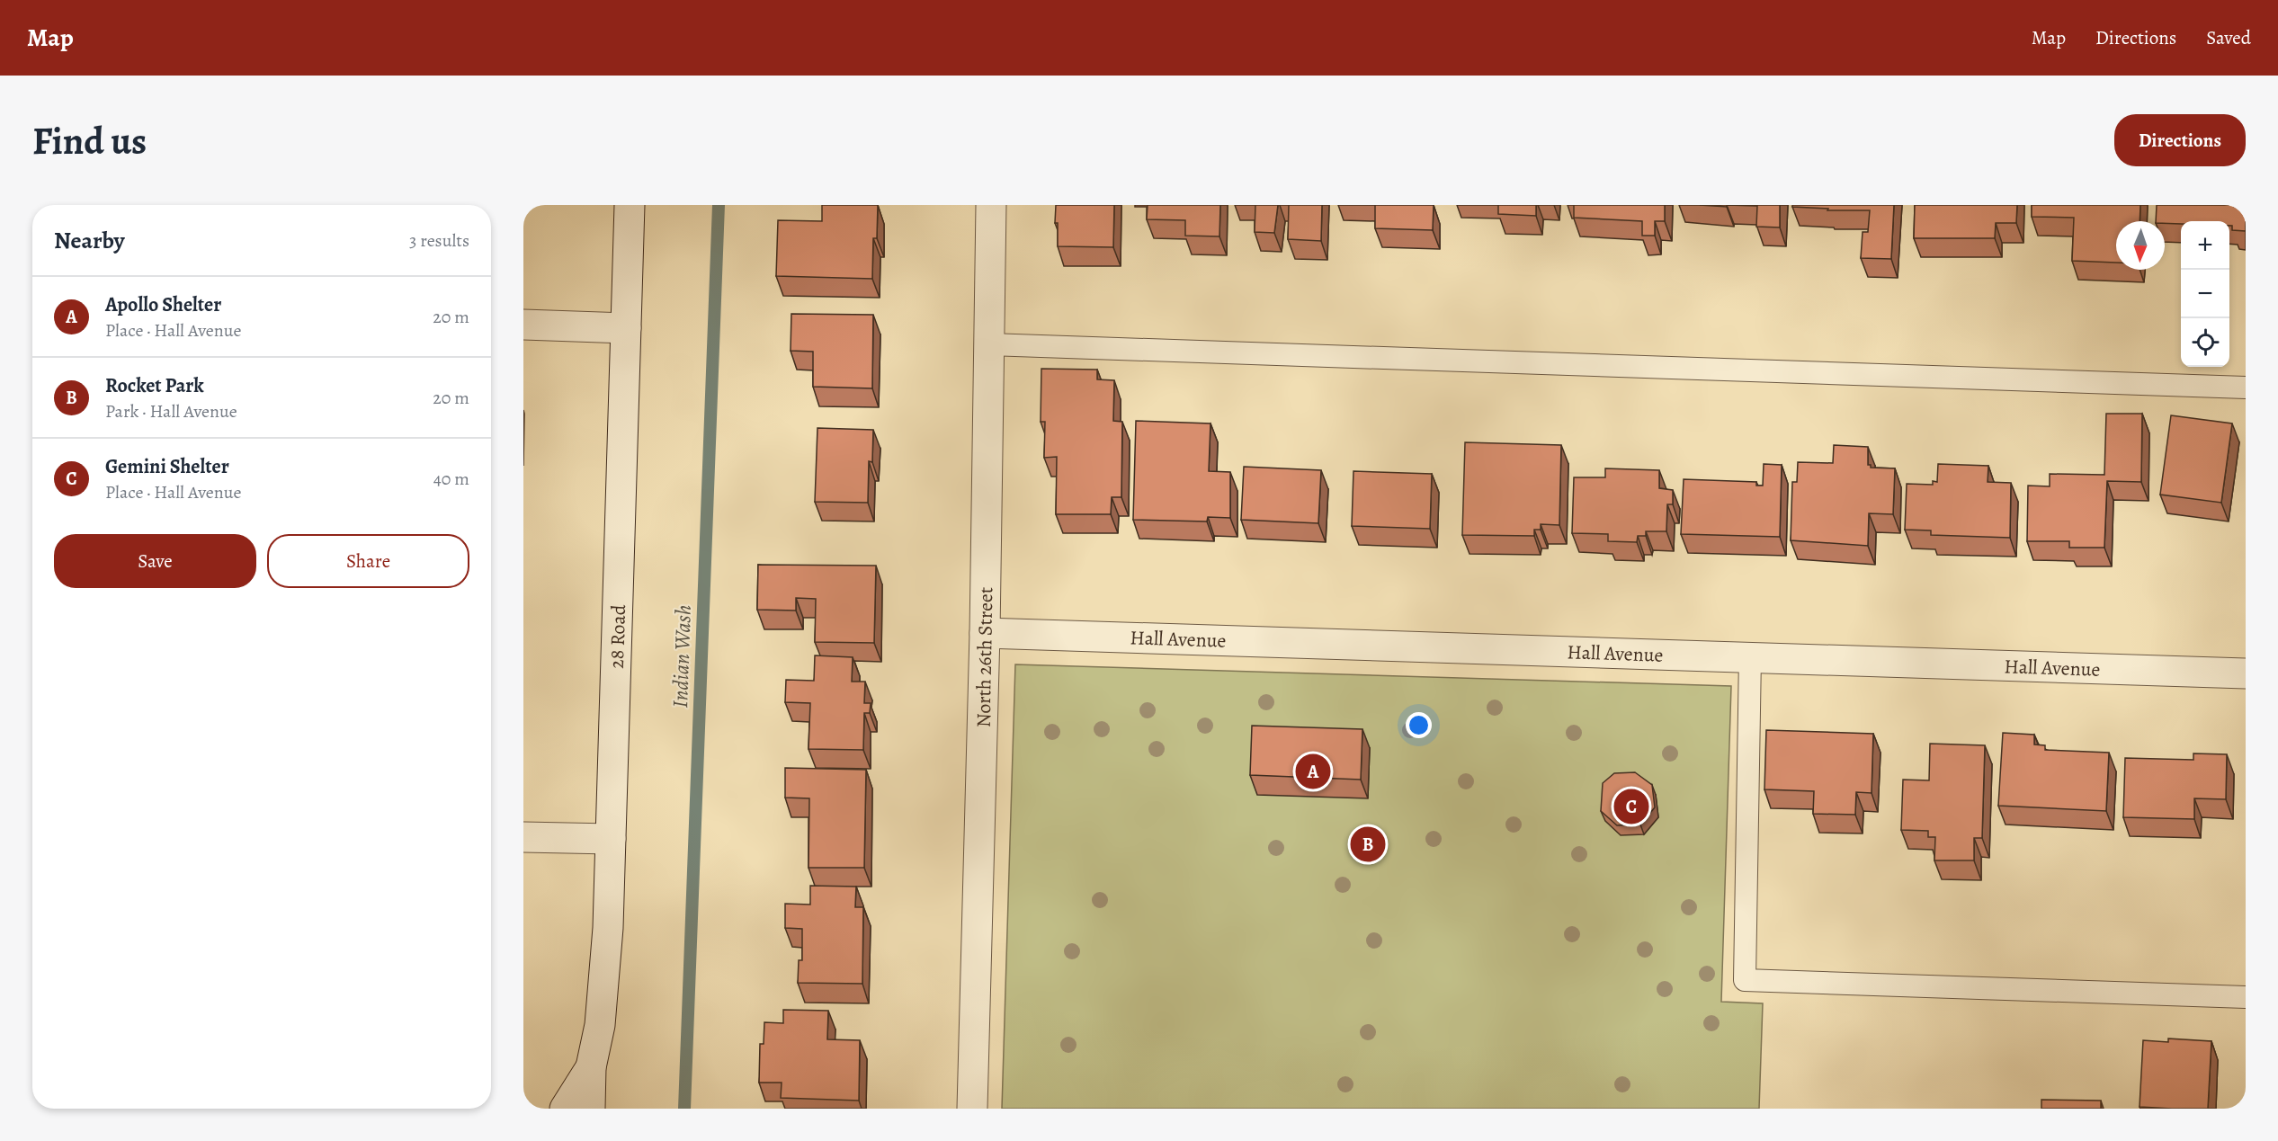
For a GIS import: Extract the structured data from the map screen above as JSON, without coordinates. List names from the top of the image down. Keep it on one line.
{"streets":{"street":["28 Road","Hall Avenue","North 26th Street"]},"crossings":[["Hall Avenue","North 26th Street"]],"water":["Indian Wash"],"north":"bottom","page":{"header":"Map","nav":["Map","Directions","Saved"],"buttons":["Directions",["Save","Share"]],"title":"Find us","heading":["Nearby","3 results"],"map_buttons":["+","−"],"list":[{"mark":"A","name":"Apollo Shelter","note":"Place · Hall Avenue","value":"20 m"},{"mark":"B","name":"Rocket Park","note":"Park · Hall Avenue","value":"20 m"},{"mark":"C","name":"Gemini Shelter","note":"Place · Hall Avenue","value":"40 m"}],"pins":["A","C","B"]}}
